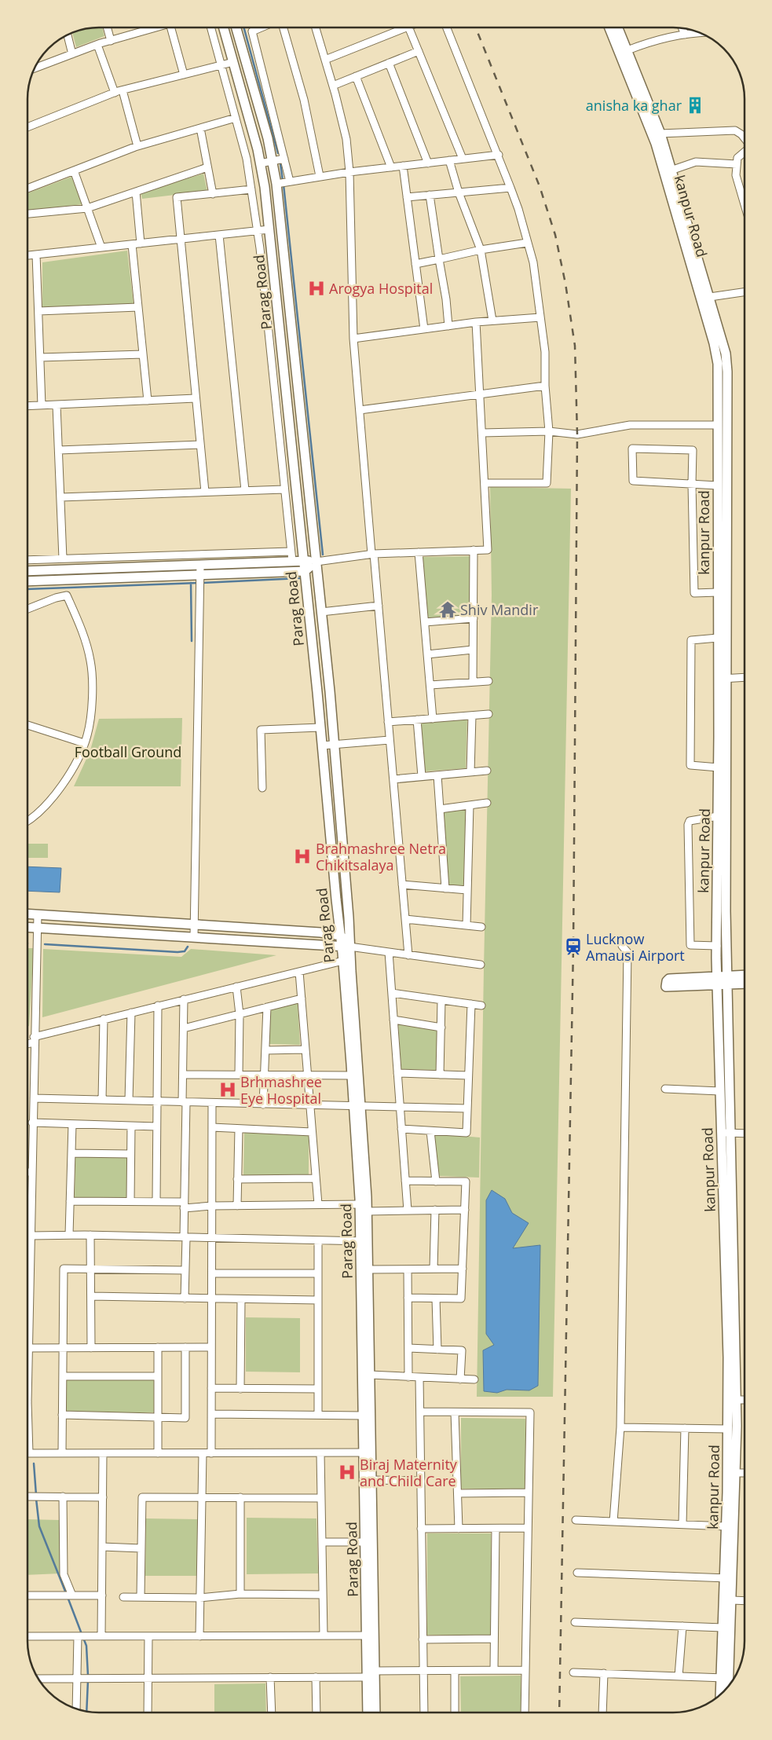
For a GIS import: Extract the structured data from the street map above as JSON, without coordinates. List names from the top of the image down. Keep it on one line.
{"streets":{"street":["kanpur Road","Parag Road"]},"parks":["Football Ground"],"places":{"building":["anisha ka ghar"],"hospital":["Arogya Hospital","Brahmashree Netra Chikitsalaya","Brhmashree Eye Hospital","Biraj Maternity and Child Care"],"temple":["Shiv Mandir"],"station":["Lucknow Amausi Airport"]}}
